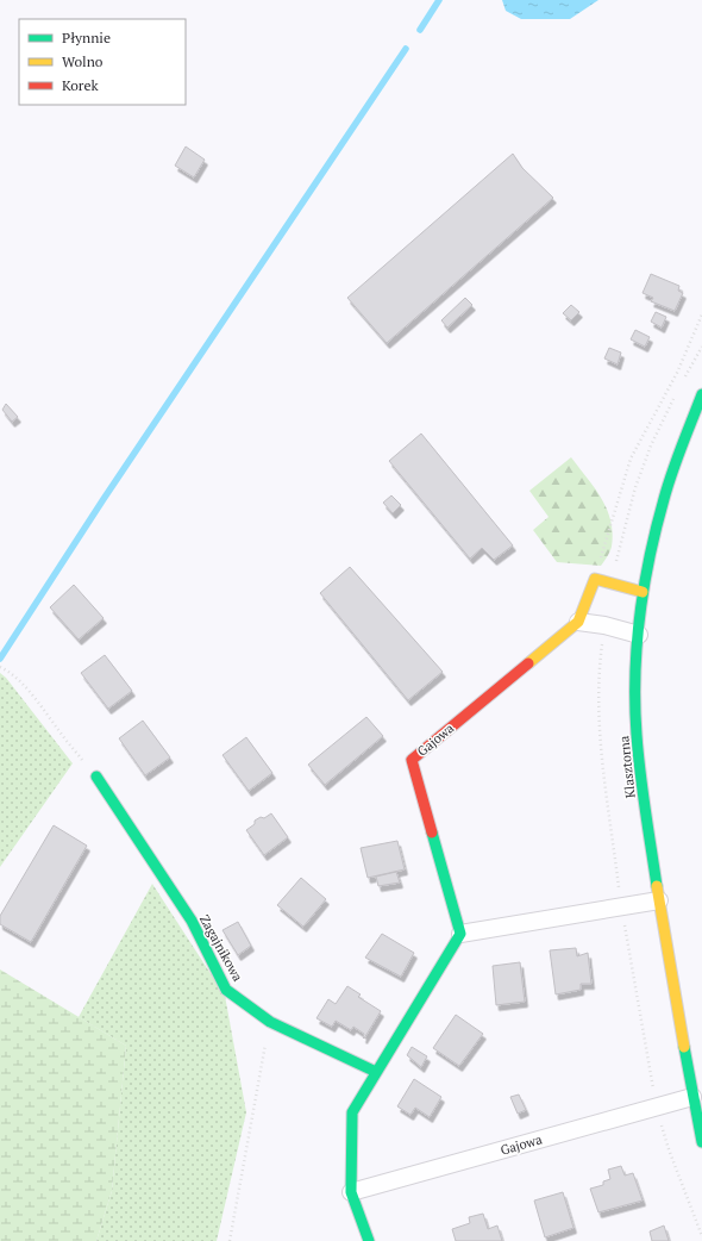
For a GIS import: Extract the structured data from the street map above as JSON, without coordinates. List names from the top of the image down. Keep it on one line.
{"streets":{"street":["Gajowa","Klasztorna","Zagajnikowa"]},"crossings":[["Gajowa","Klasztorna"]],"legend":["Płynnie","Wolno","Korek"]}
